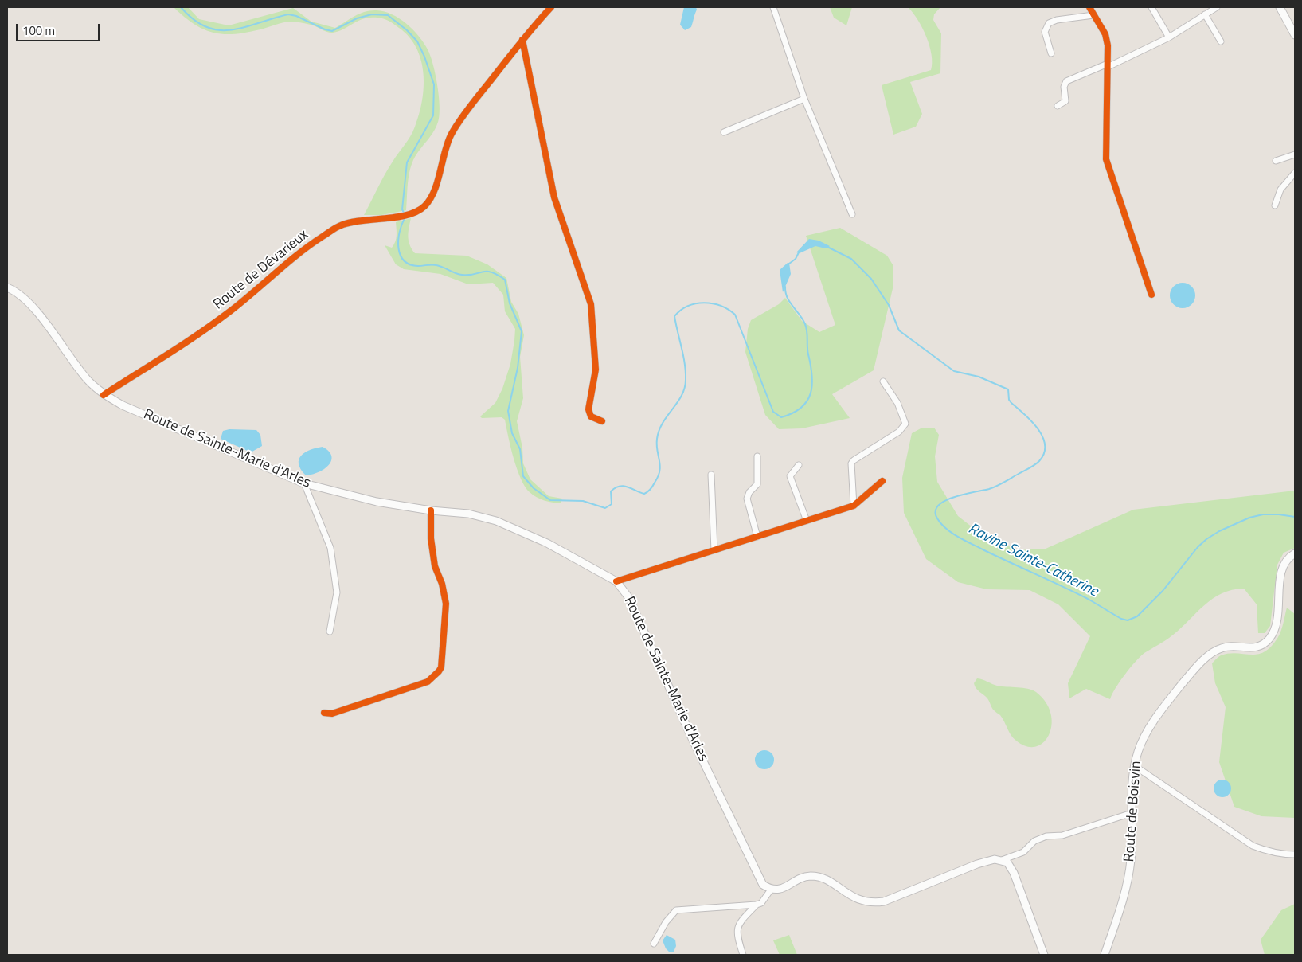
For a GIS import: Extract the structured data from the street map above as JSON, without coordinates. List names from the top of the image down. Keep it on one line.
{"streets":{"main road":["Route de Sainte-Marie d'Arles","Route de Boisvin"],"street":["Route de Dévarieux"]},"crossings":[["Route de Dévarieux","Route de Sainte-Marie d'Arles"]],"water":["Ravine Sainte-Catherine"],"scale_bar":"100 m"}
